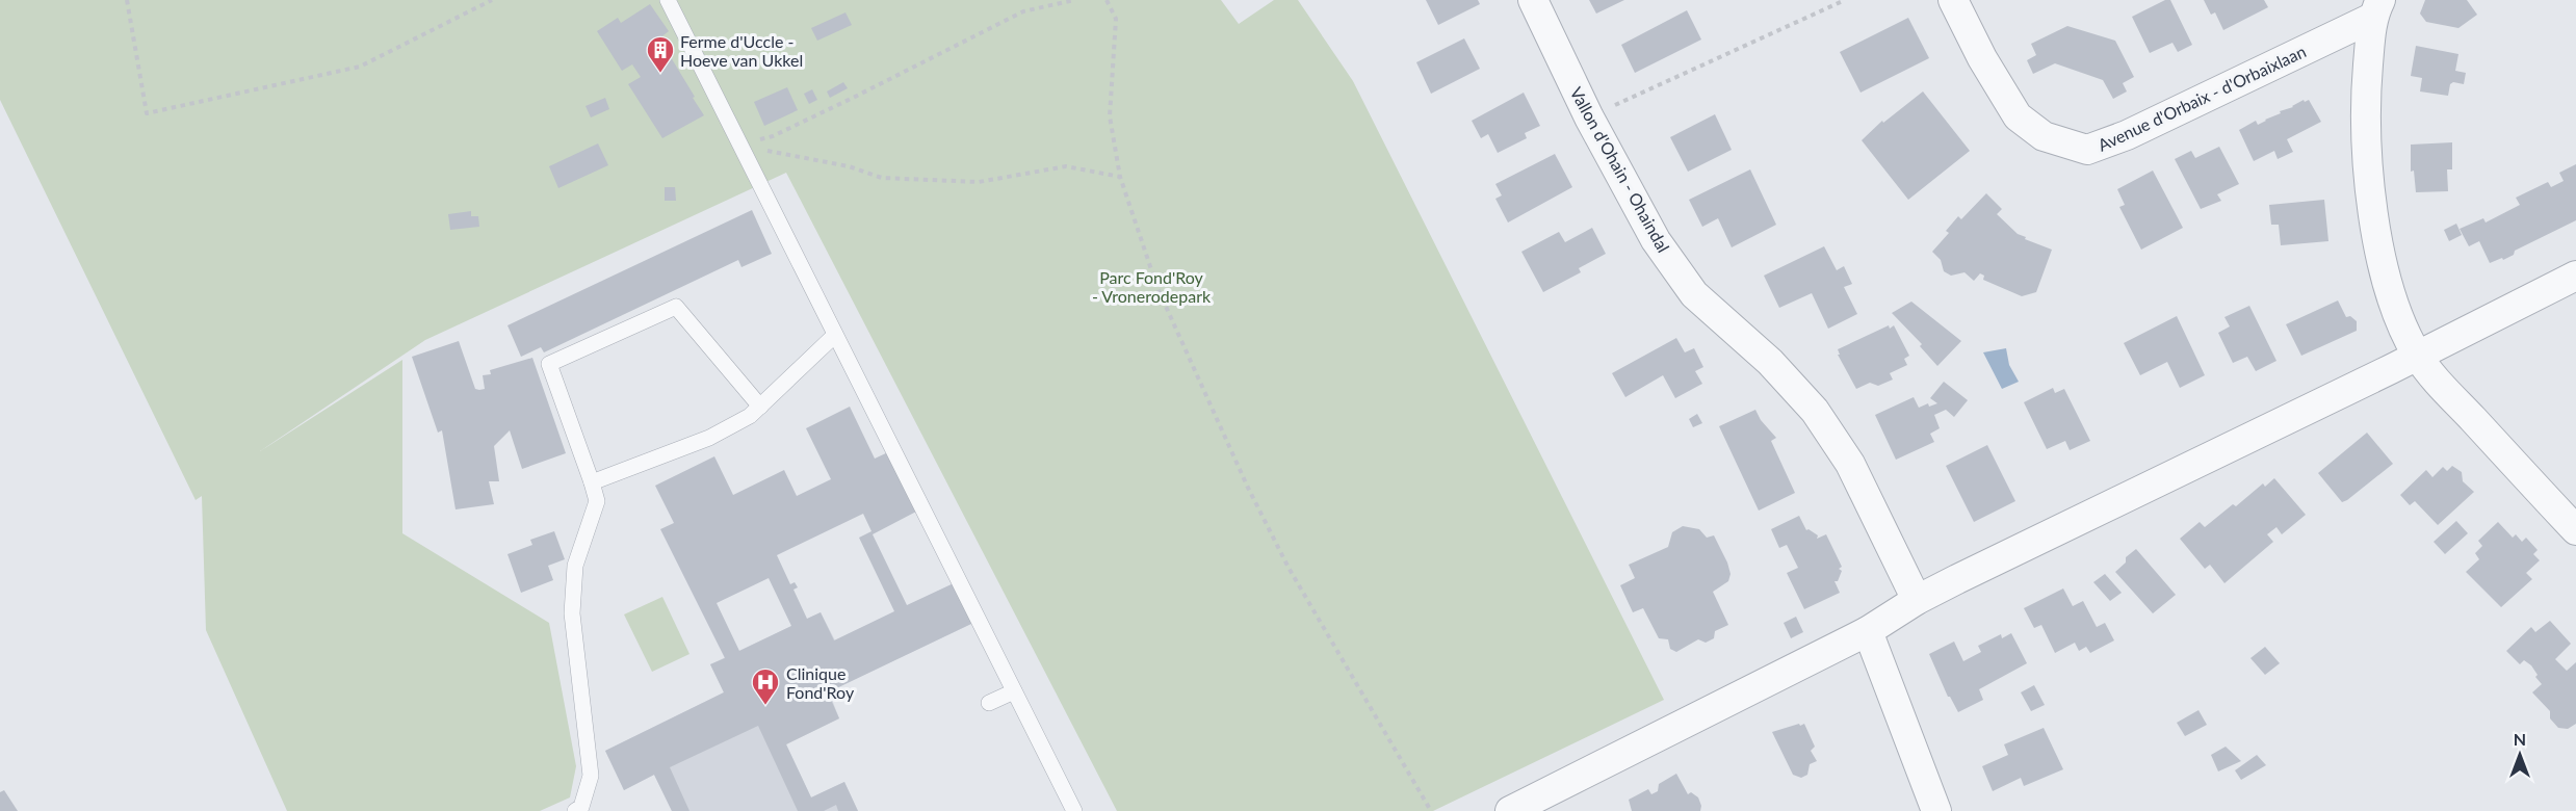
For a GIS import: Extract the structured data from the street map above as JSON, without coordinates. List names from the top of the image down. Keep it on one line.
{"streets":{"street":["Avenue d'Orbaix - d'Orbaixlaan","Vallon d'Ohain - Ohaindal"]},"parks":["Parc Fond'Roy - Vronerodepark"],"places":{"building":["Ferme d'Uccle - Hoeve van Ukkel"],"hospital":["Clinique Fond'Roy"]},"north":"top"}
